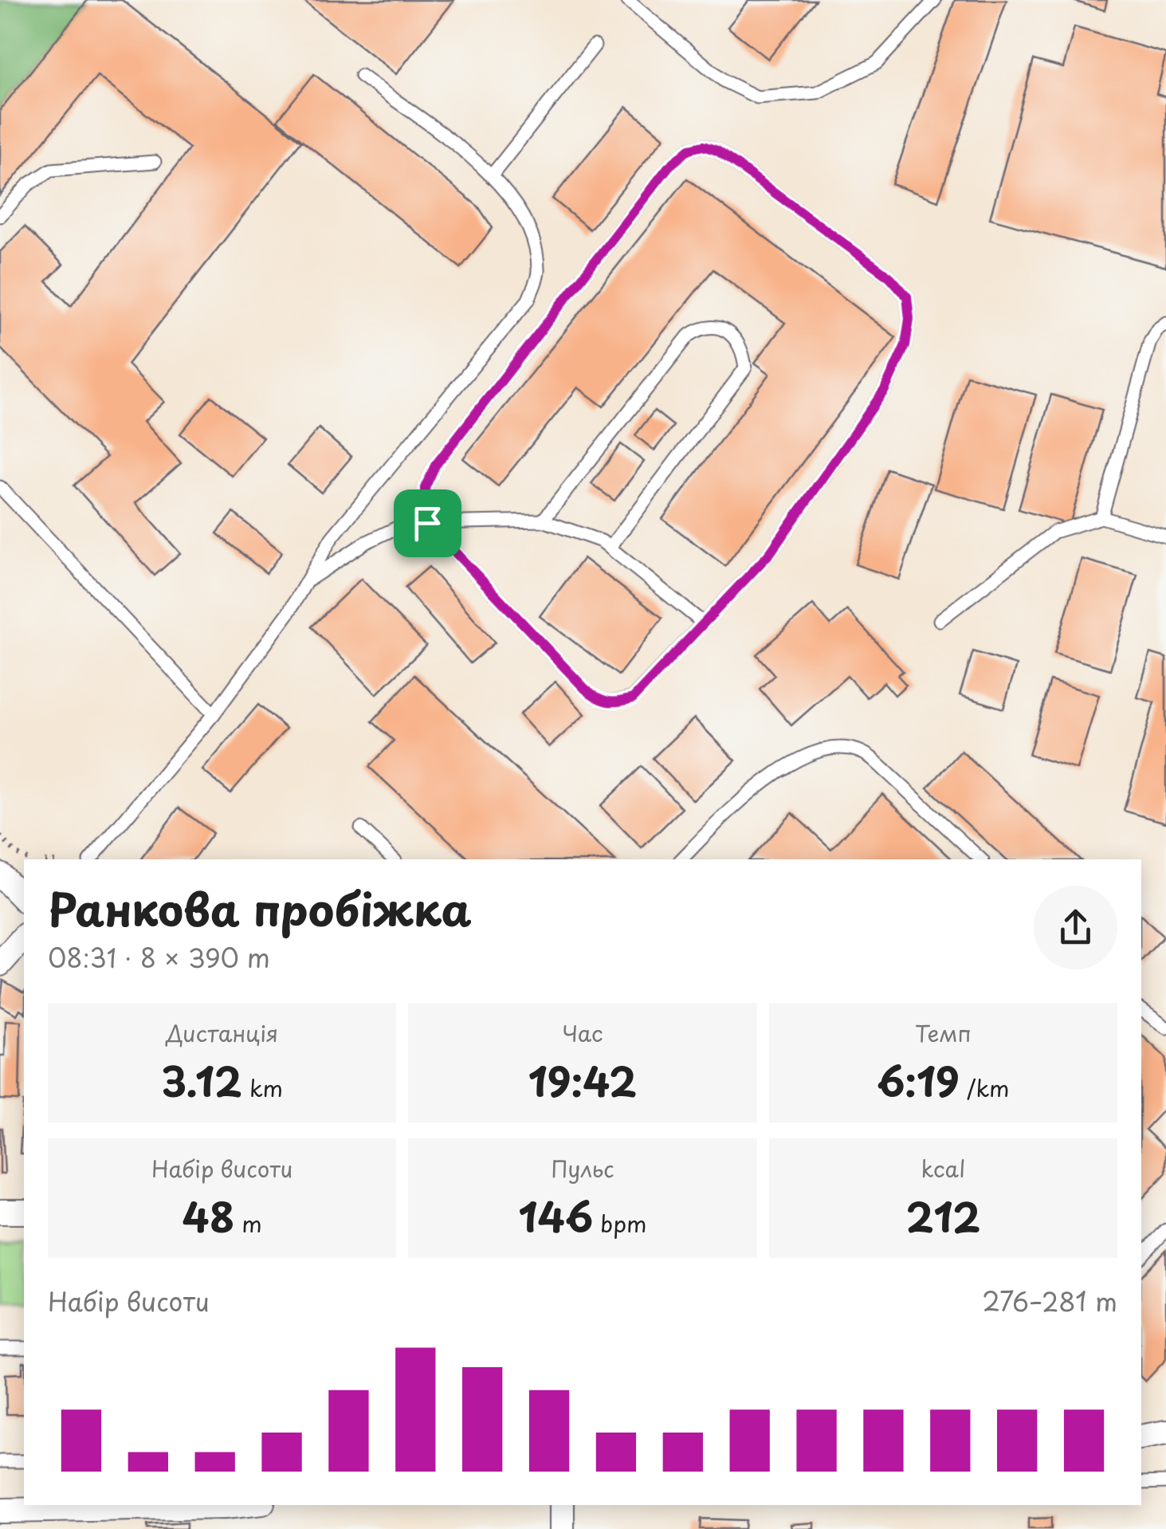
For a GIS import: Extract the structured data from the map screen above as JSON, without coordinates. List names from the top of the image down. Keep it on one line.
{"page":{"heading":["Ранкова пробіжка","08:31 · 8 × 390 m"],"stats":[["Дистанція","3.12 km"],["Час","19:42"],["Темп","6:19 /km"],["Набір висоти","48 m"],["Пульс","146 bpm"],["kcal","212"]],"chart":["Набір висоти","276–281 m"]}}
